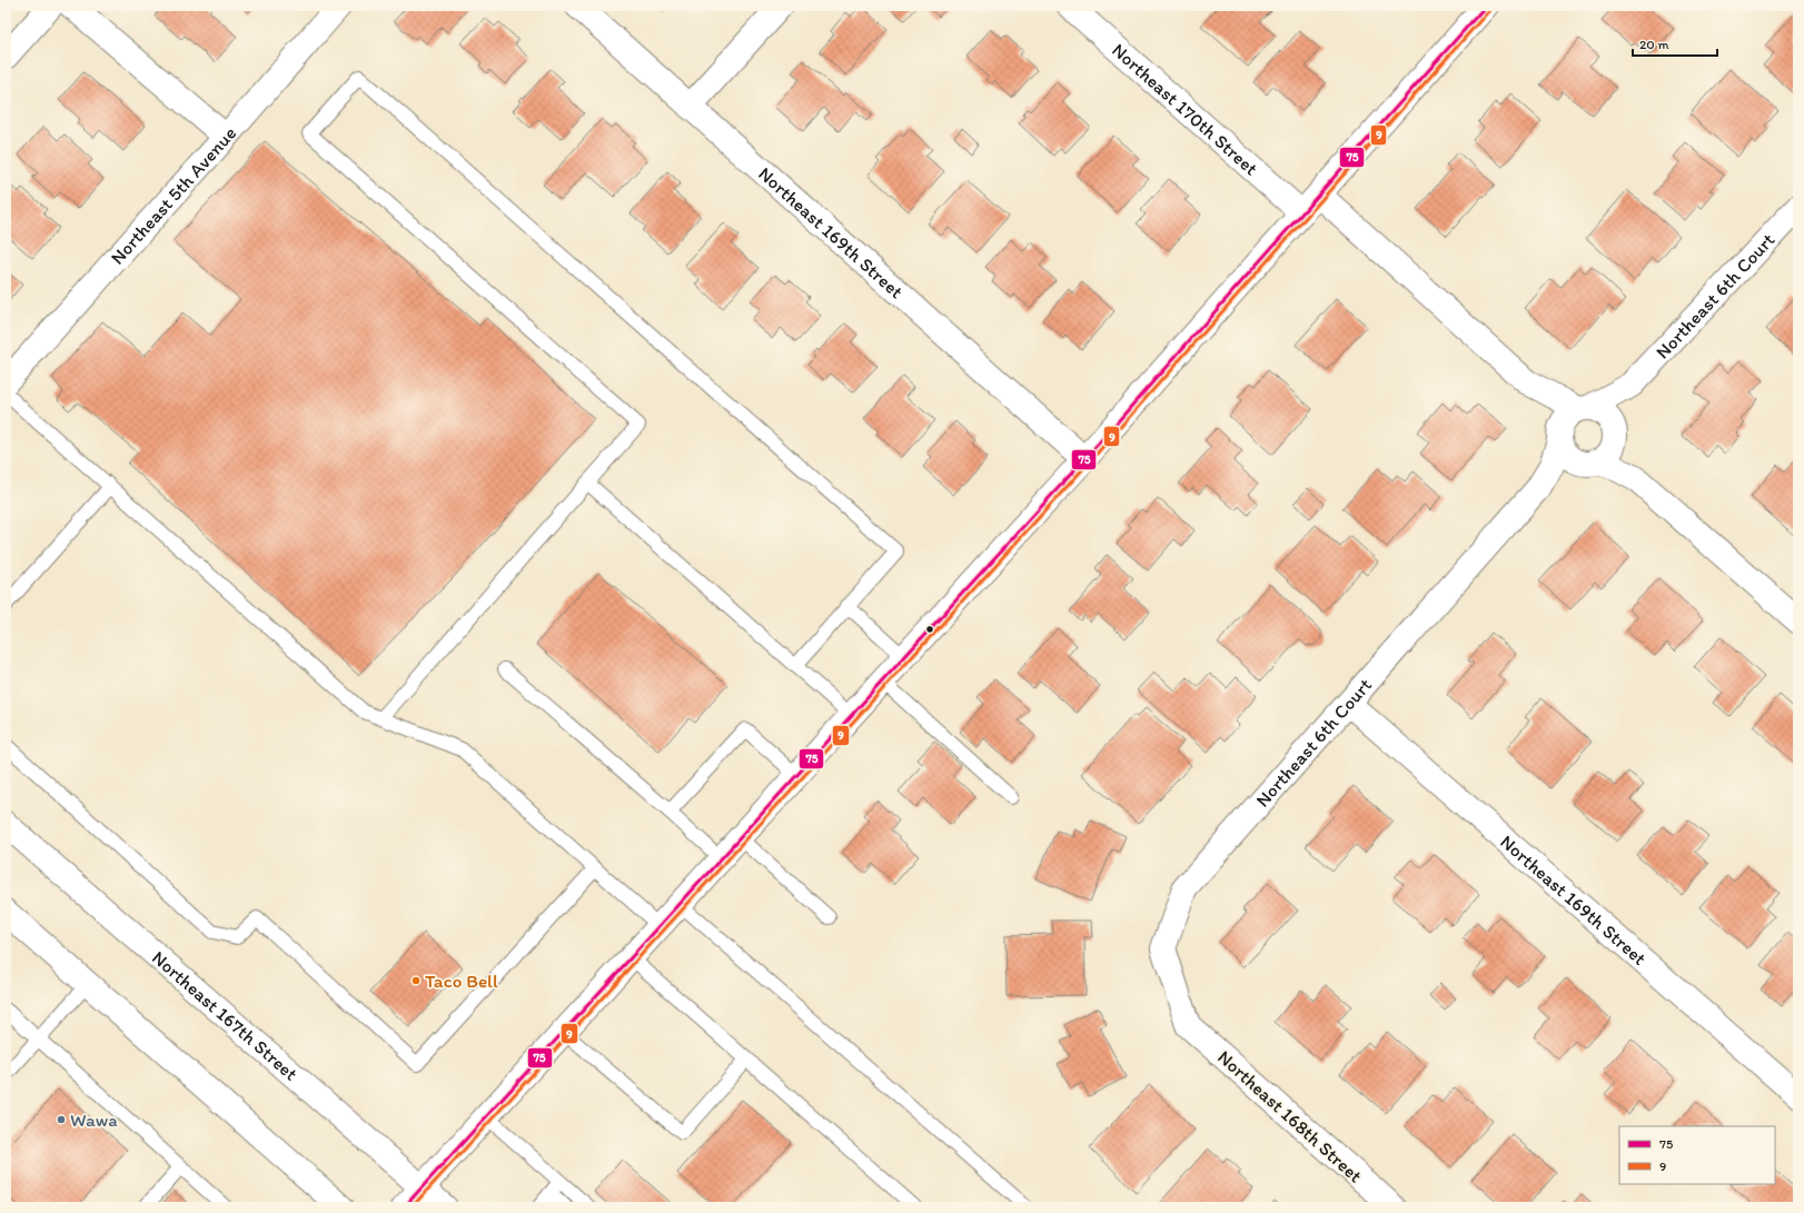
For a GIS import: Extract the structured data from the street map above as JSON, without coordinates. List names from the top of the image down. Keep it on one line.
{"streets":{"street":["Northeast 170th Street","Northeast 5th Avenue","Northeast 169th Street","Northeast 6th Court","Northeast 167th Street","Northeast 168th Street"]},"crossings":[["Northeast 169th Street","Northeast 6th Court"],["Northeast 6th Court","Northeast 168th Street"]],"places":["Taco Bell","Wawa"],"lines":["transit line 75","transit line 9"],"legend":["75","9"],"scale_bar":"20 m"}
